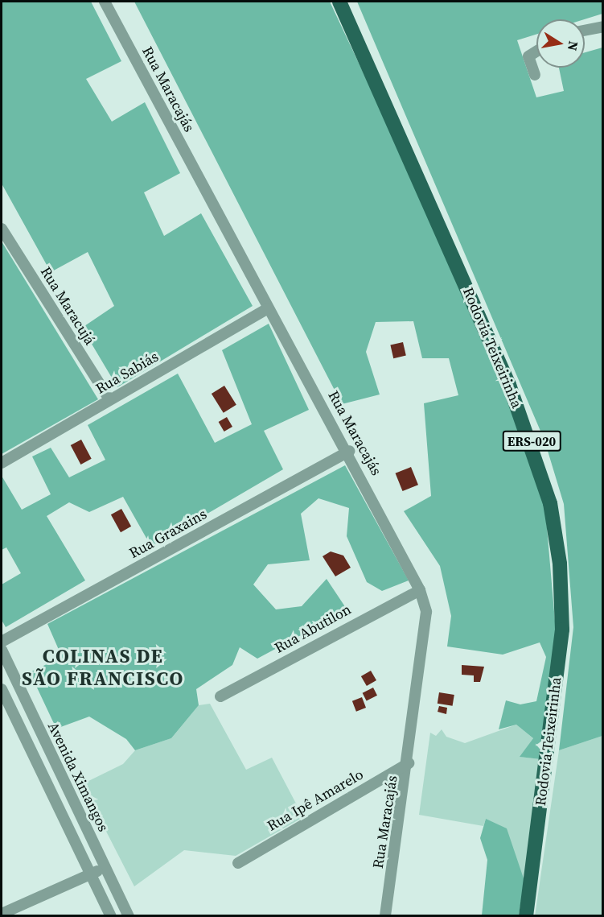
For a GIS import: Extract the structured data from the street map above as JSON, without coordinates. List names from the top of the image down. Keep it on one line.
{"streets":{"main road":["Rodovia Teixeirinha","ERS-020"],"street":["Rua Maracajás","Rua Maracujá","Rua Sabiás","Rua Graxains","Rua Abutilon","Avenida Ximangos","Rua Ipê Amarelo"]},"crossings":[["Rua Maracajás","Rua Sabiás"],["Rua Maracajás","Rua Graxains"],["Rua Maracajás","Rua Abutilon"],["Rua Maracajás","Rua Ipê Amarelo"],["Rua Maracujá","Rua Sabiás"]],"districts":["COLINAS DE SÃO FRANCISCO"],"north":"right"}
